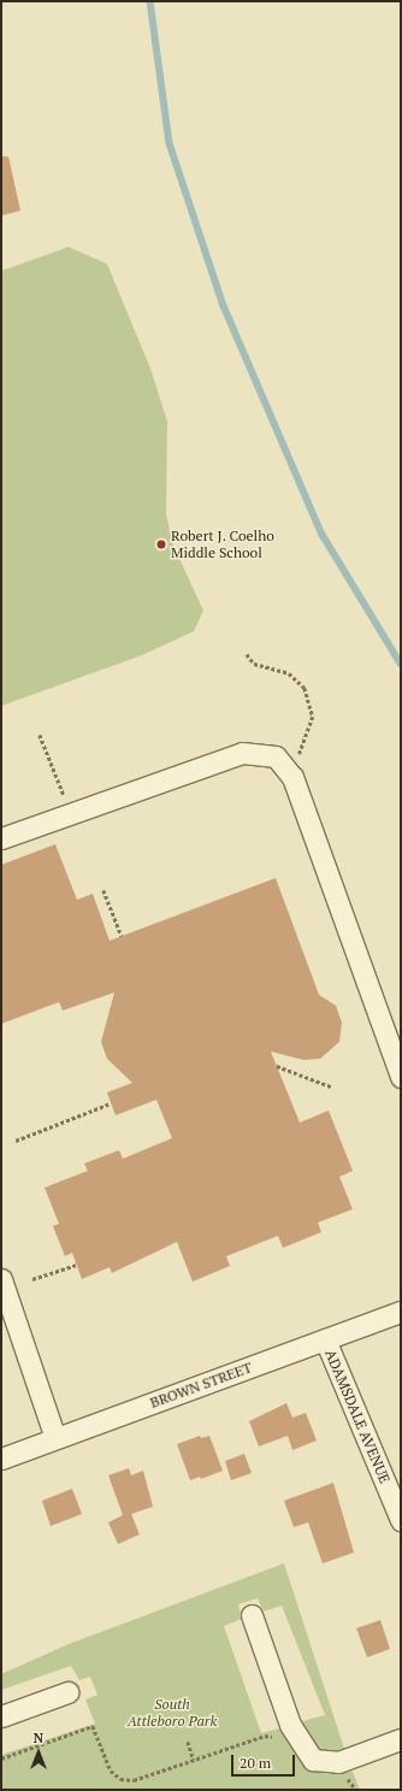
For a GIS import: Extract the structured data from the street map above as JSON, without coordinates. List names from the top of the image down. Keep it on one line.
{"streets":{"street":["BROWN STREET","ADAMSDALE AVENUE"]},"crossings":[["BROWN STREET","ADAMSDALE AVENUE"]],"parks":["South Attleboro Park"],"places":["Robert J. Coelho Middle School"],"scale_bar":"20 m","north":"top"}
